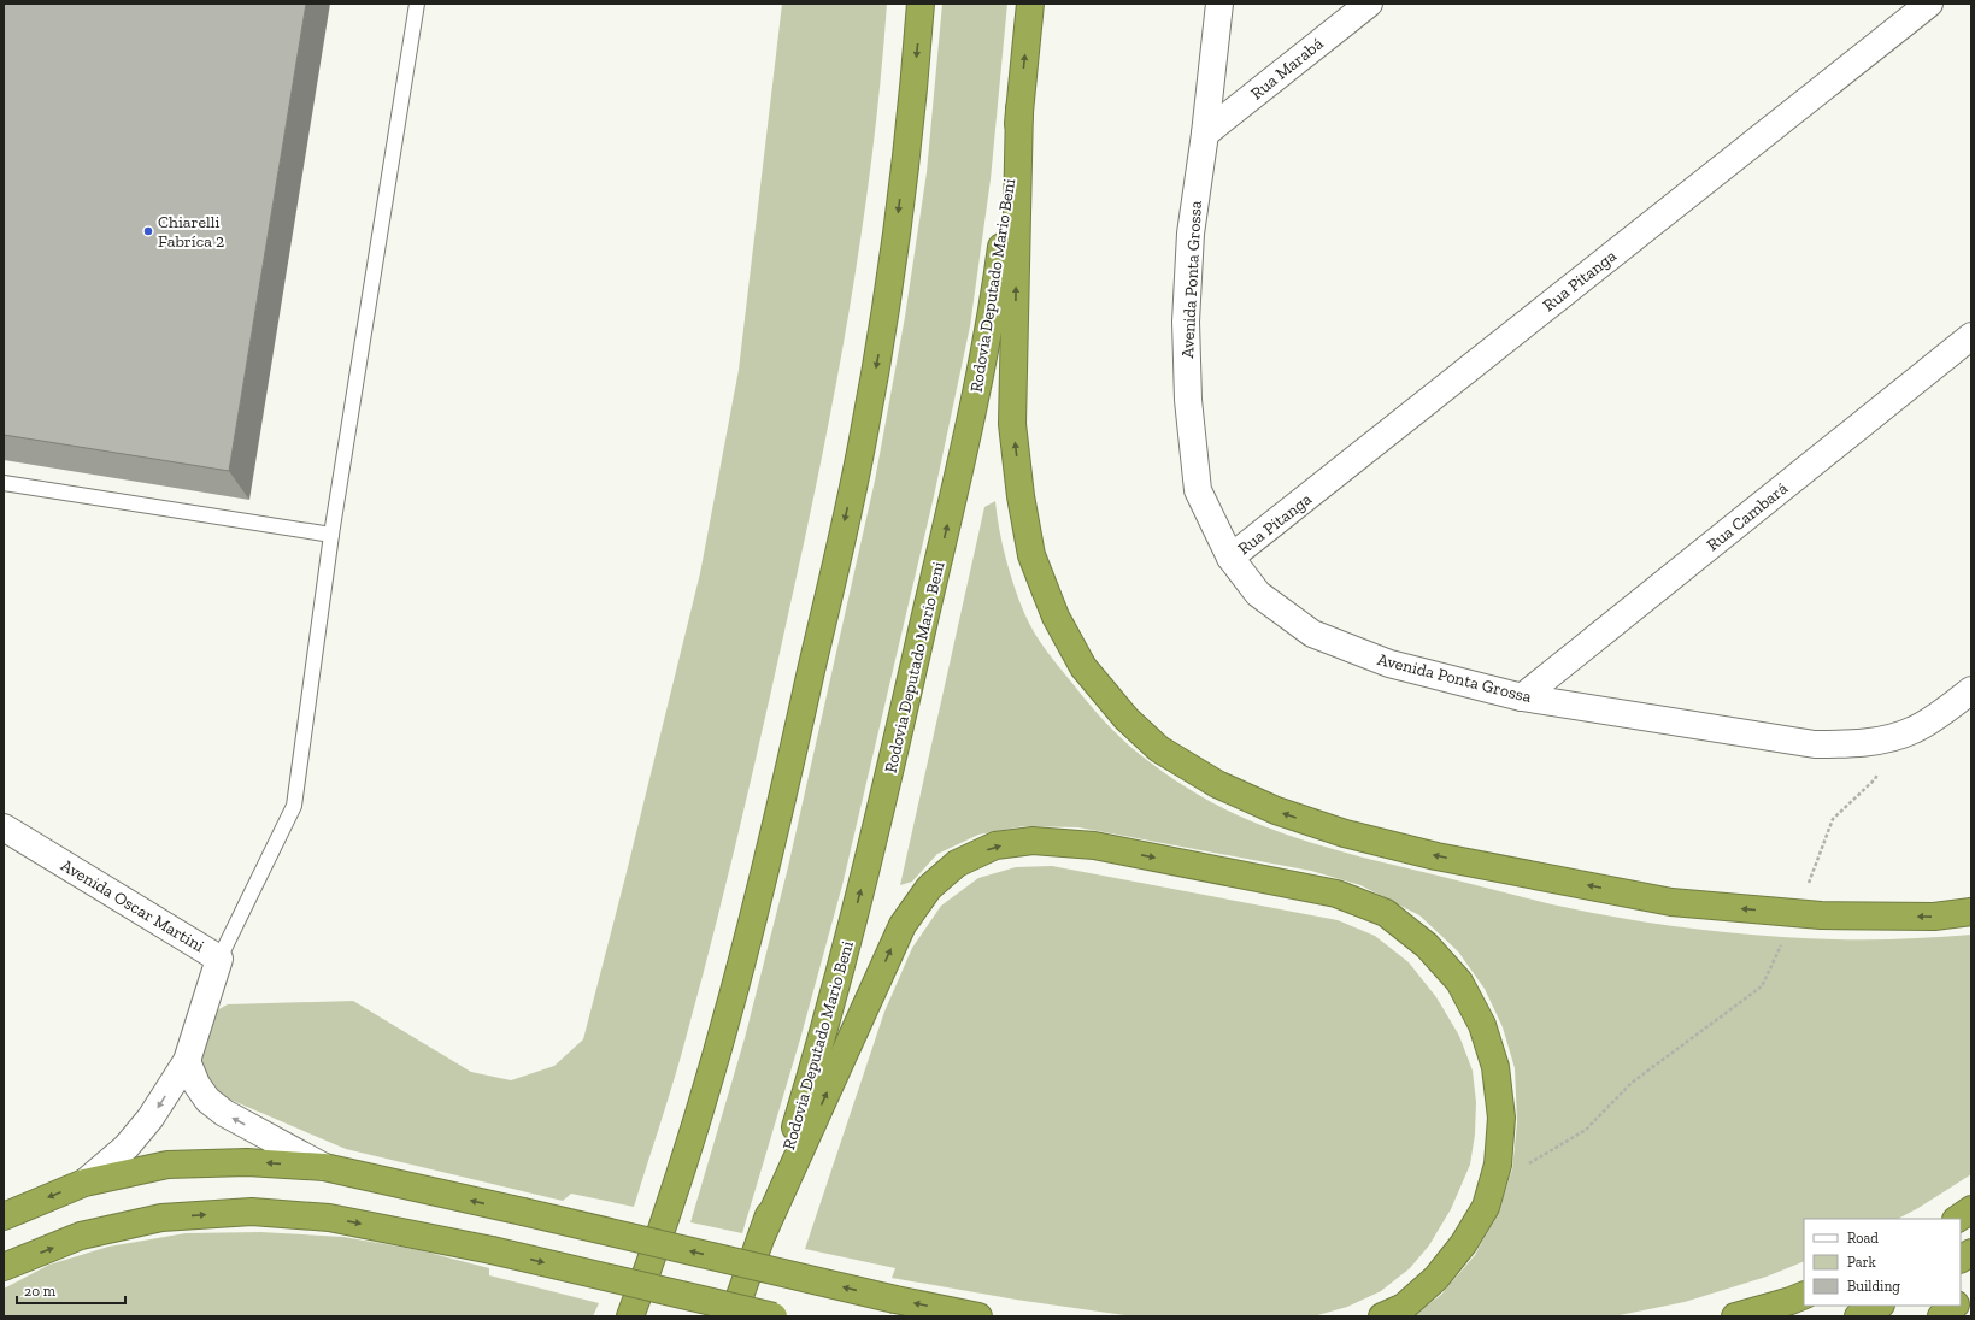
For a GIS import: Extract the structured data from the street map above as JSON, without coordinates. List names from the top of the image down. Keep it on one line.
{"streets":{"highway":["Rodovia Deputado Mario Beni"],"street":["Rua Marabá","Avenida Ponta Grossa","Rua Pitanga","Rua Cambará","Avenida Oscar Martini"]},"crossings":[["Rua Marabá","Avenida Ponta Grossa"],["Avenida Ponta Grossa","Rua Pitanga"],["Avenida Ponta Grossa","Rua Cambará"]],"places":["Chiarelli Fabríca 2"],"legend":["Road","Park","Building"],"scale_bar":"20 m"}
